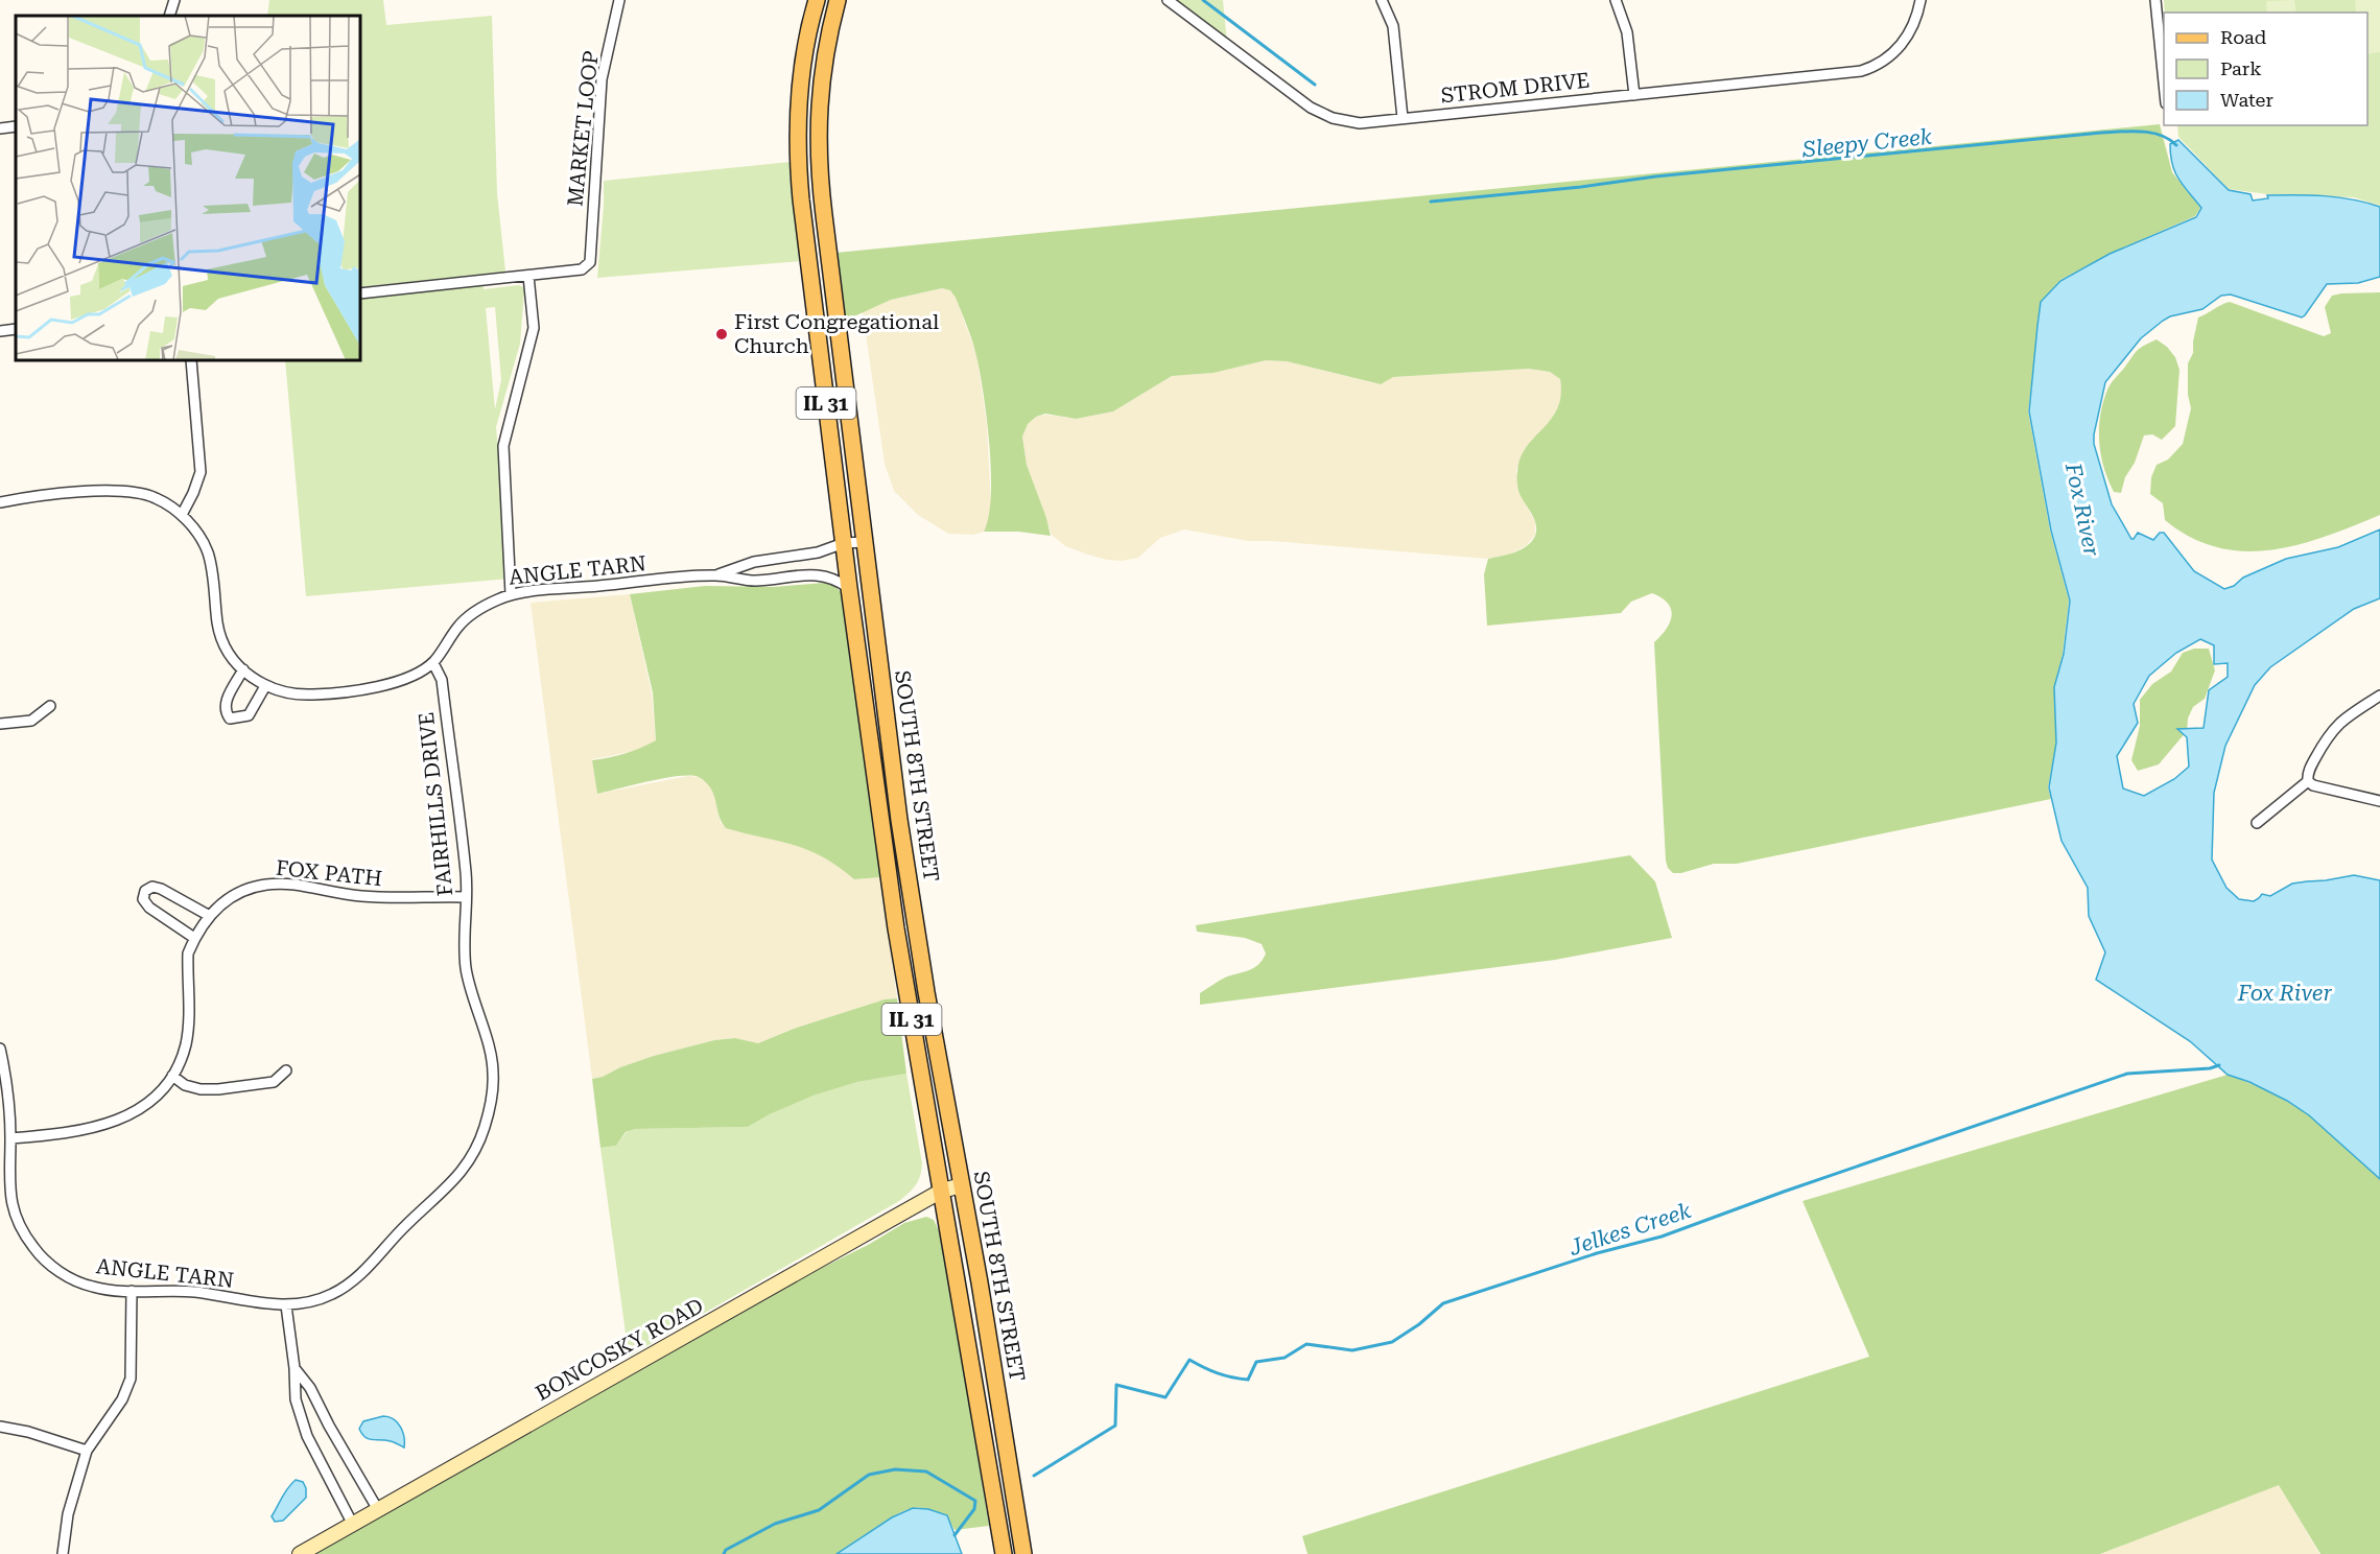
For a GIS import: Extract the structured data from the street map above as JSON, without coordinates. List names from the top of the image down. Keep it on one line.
{"streets":{"main road":["IL 31","SOUTH 8TH STREET"],"street":["STROM DRIVE","MARKET LOOP","ANGLE TARN","FAIRHILLS DRIVE","FOX PATH","BONCOSKY ROAD"]},"crossings":[["ANGLE TARN","SOUTH 8TH STREET"],["ANGLE TARN","FAIRHILLS DRIVE"],["ANGLE TARN","FOX PATH"],["SOUTH 8TH STREET","BONCOSKY ROAD"],["FAIRHILLS DRIVE","FOX PATH"]],"water":["Sleepy Creek","Fox River","Jelkes Creek"],"places":["First Congregational Church"],"legend":["Road","Park","Water"]}
